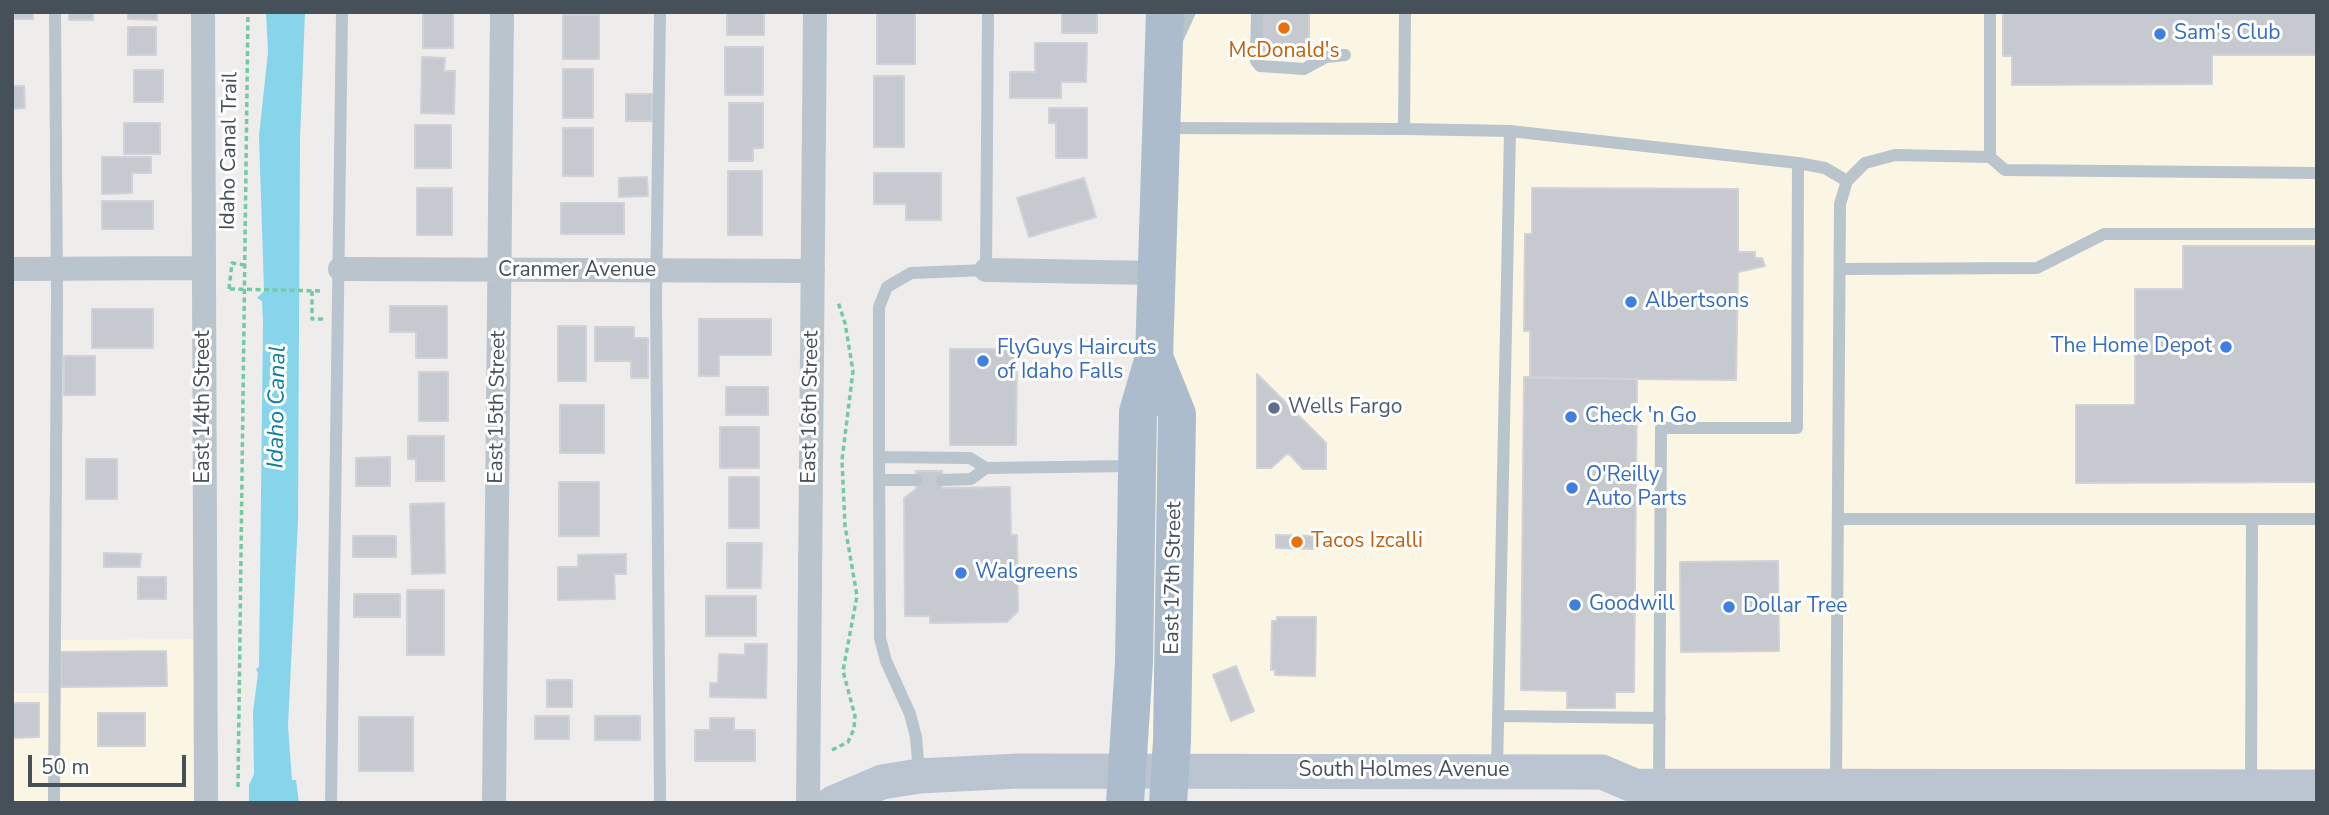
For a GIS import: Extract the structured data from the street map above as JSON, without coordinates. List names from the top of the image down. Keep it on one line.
{"streets":{"main road":["East 17th Street","South Holmes Avenue"],"street":["Cranmer Avenue","East 14th Street","East 15th Street","East 16th Street"],"path":["Idaho Canal Trail"]},"crossings":[["Cranmer Avenue","East 15th Street"],["Cranmer Avenue","East 16th Street"],["East 17th Street","South Holmes Avenue"]],"water":["Idaho Canal"],"places":["McDonald's","Sam's Club","Albertsons","The Home Depot","FlyGuys Haircuts of Idaho Falls","Wells Fargo","Check 'n Go","O'Reilly Auto Parts","Tacos Izcalli","Walgreens","Goodwill","Dollar Tree"],"scale_bar":"50 m"}
